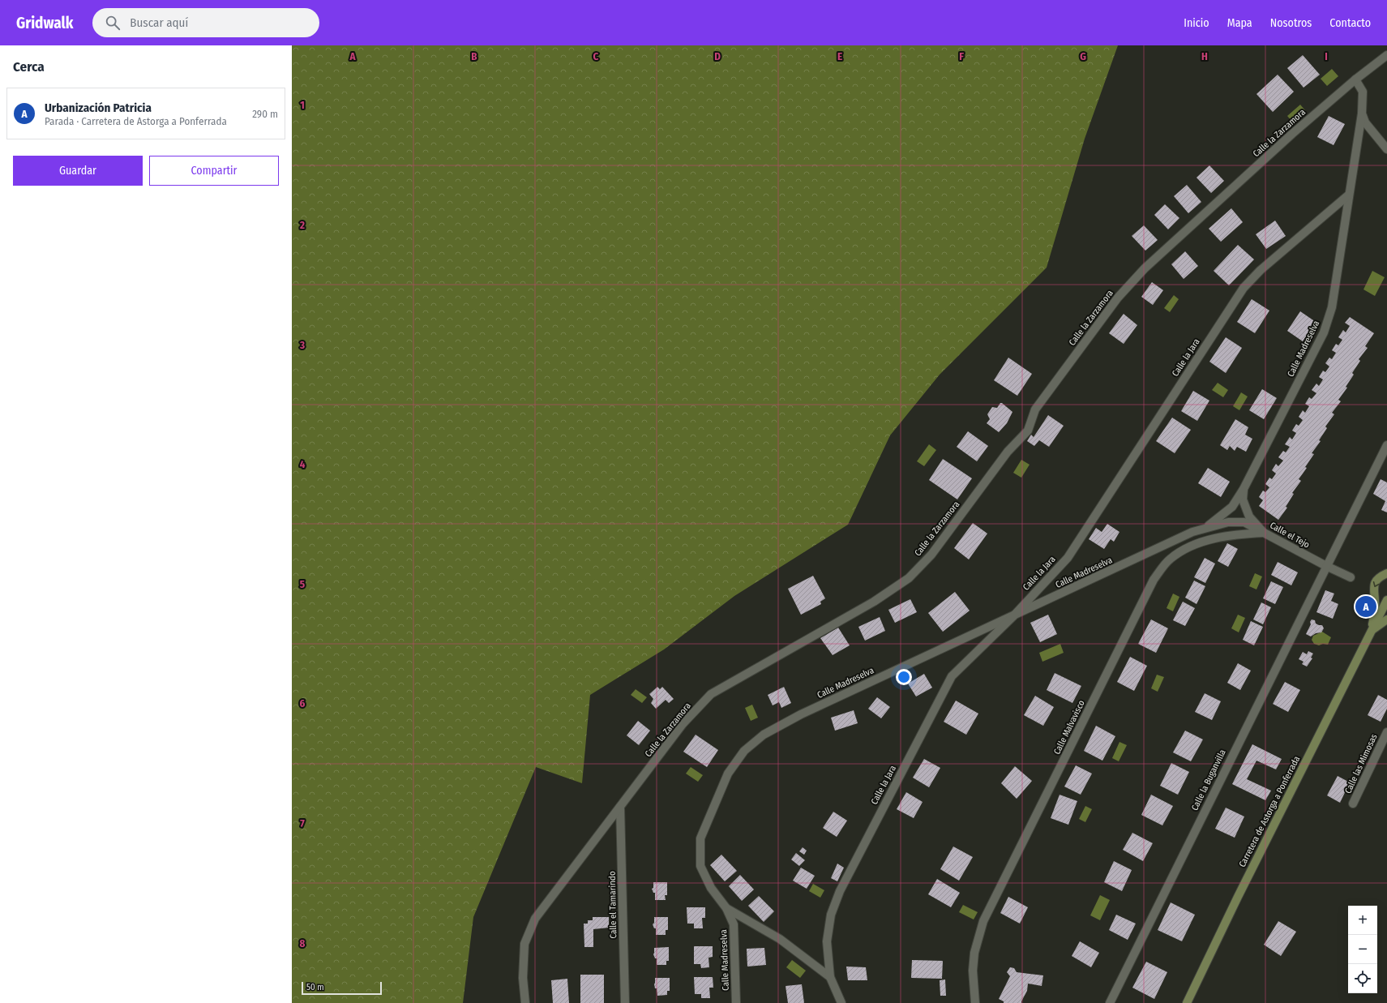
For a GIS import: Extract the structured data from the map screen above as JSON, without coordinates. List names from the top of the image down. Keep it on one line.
{"streets":{"main road":["Carretera de Astorga a Ponferrada"],"street":["Calle la Zarzamora","Calle Madreselva","Calle la Jara","Calle el Tejo","Calle Malvavisco","Calle las Mimosas","Calle la Buganvilla","Calle el Tamarindo"]},"crossings":[["Calle la Zarzamora","Calle Madreselva"],["Calle la Zarzamora","Calle el Tamarindo"],["Calle Madreselva","Calle la Jara"],["Calle Madreselva","Calle el Tejo"],["Calle Madreselva","Calle Malvavisco"],["Calle el Tejo","Calle Malvavisco"],["Calle el Tejo","Calle la Buganvilla"]],"scale_bar":"50 m","page":{"header":"Gridwalk","search":"Buscar aquí","nav":["Inicio","Mapa","Nosotros","Contacto"],"heading":"Cerca","list":[{"mark":"A","name":"Urbanización Patricia","note":"Parada · Carretera de Astorga a Ponferrada","value":"290 m"}],"buttons":["Guardar","Compartir"],"pins":"A","map_buttons":["+","−"],"scale":"50 m"},"grid":{"columns":["A","B","C","D","E","F","G","H","I"],"rows":["1","2","3","4","5","6","7","8"]}}
